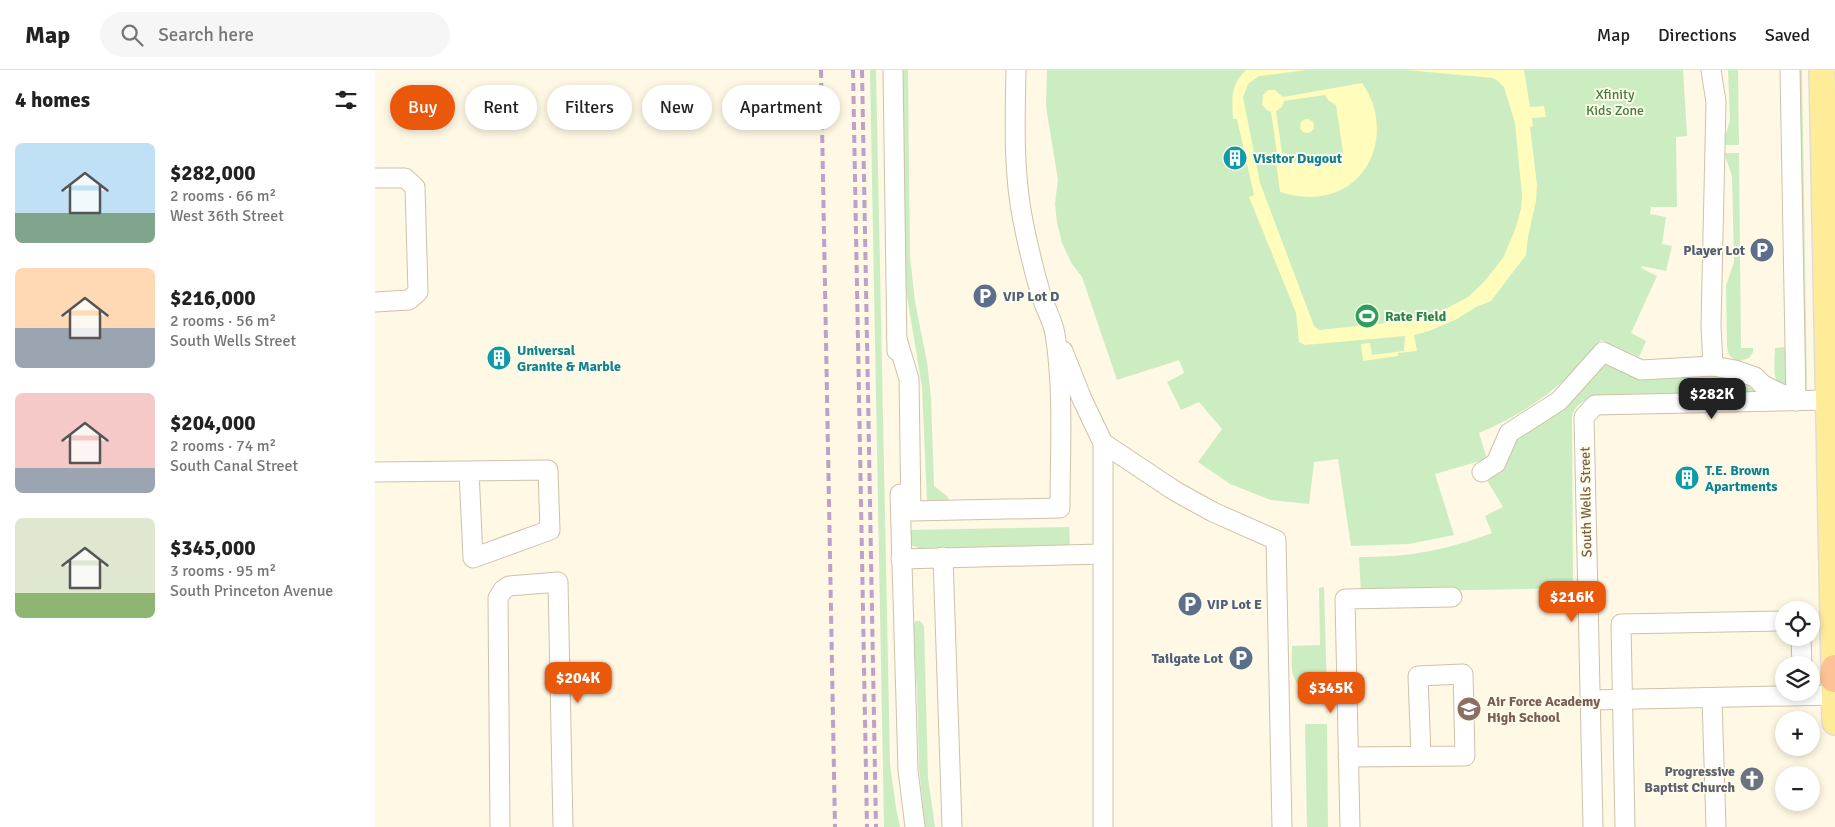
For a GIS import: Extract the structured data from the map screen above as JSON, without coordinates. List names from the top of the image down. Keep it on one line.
{"streets":{"street":["South Wells Street"]},"parks":["Xfinity Kids Zone"],"places":{"building":["Visitor Dugout","Universal Granite & Marble","T.E. Brown Apartments"],"parking":["Player Lot","VIP Lot D","VIP Lot E","Tailgate Lot"],"sports":["Rate Field"],"school or university":["Air Force Academy High School"],"church":["Progressive Baptist Church"]},"page":{"header":"Map","search":"Search here","nav":["Map","Directions","Saved"],"heading":"4 homes","chip":["Buy","Rent","Filters","New","Apartment"],"list":[{"name":"$282,000","note":"2 rooms · 66 m² · West 36th Street"},{"name":"$216,000","note":"2 rooms · 56 m² · South Wells Street"},{"name":"$204,000","note":"2 rooms · 74 m² · South Canal Street"},{"name":"$345,000","note":"3 rooms · 95 m² · South Princeton Avenue"}],"price":["$282K","$216K","$204K","$345K"],"map_buttons":["+","−"]}}
